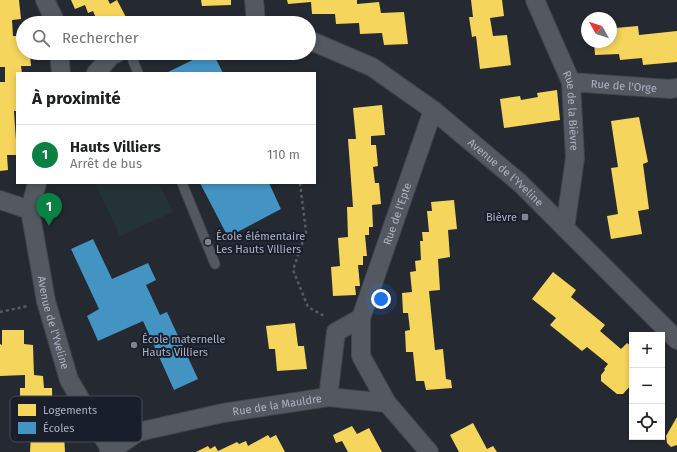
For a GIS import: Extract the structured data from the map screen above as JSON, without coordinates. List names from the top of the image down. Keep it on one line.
{"streets":{"street":["Rue de l'Orge","Rue de la Bièvre","Avenue de l'Yveline","Rue de l'Epte","Rue de la Mauldre"]},"crossings":[["Rue de l'Orge","Rue de la Bièvre"],["Rue de la Bièvre","Avenue de l'Yveline"],["Avenue de l'Yveline","Rue de l'Epte"],["Avenue de l'Yveline","Rue de la Mauldre"],["Rue de l'Epte","Rue de la Mauldre"]],"places":{"transit":["Bièvre"],"other":["École élémentaire Les Hauts Villiers","École maternelle Hauts Villiers"]},"legend":["Logements","Écoles"],"north":"top left","page":{"search":"Rechercher","heading":"À proximité","list":[{"mark":"1","name":"Hauts Villiers","note":"Arrêt de bus","value":"110 m"}],"pins":"1","map_buttons":["+","−"]}}
